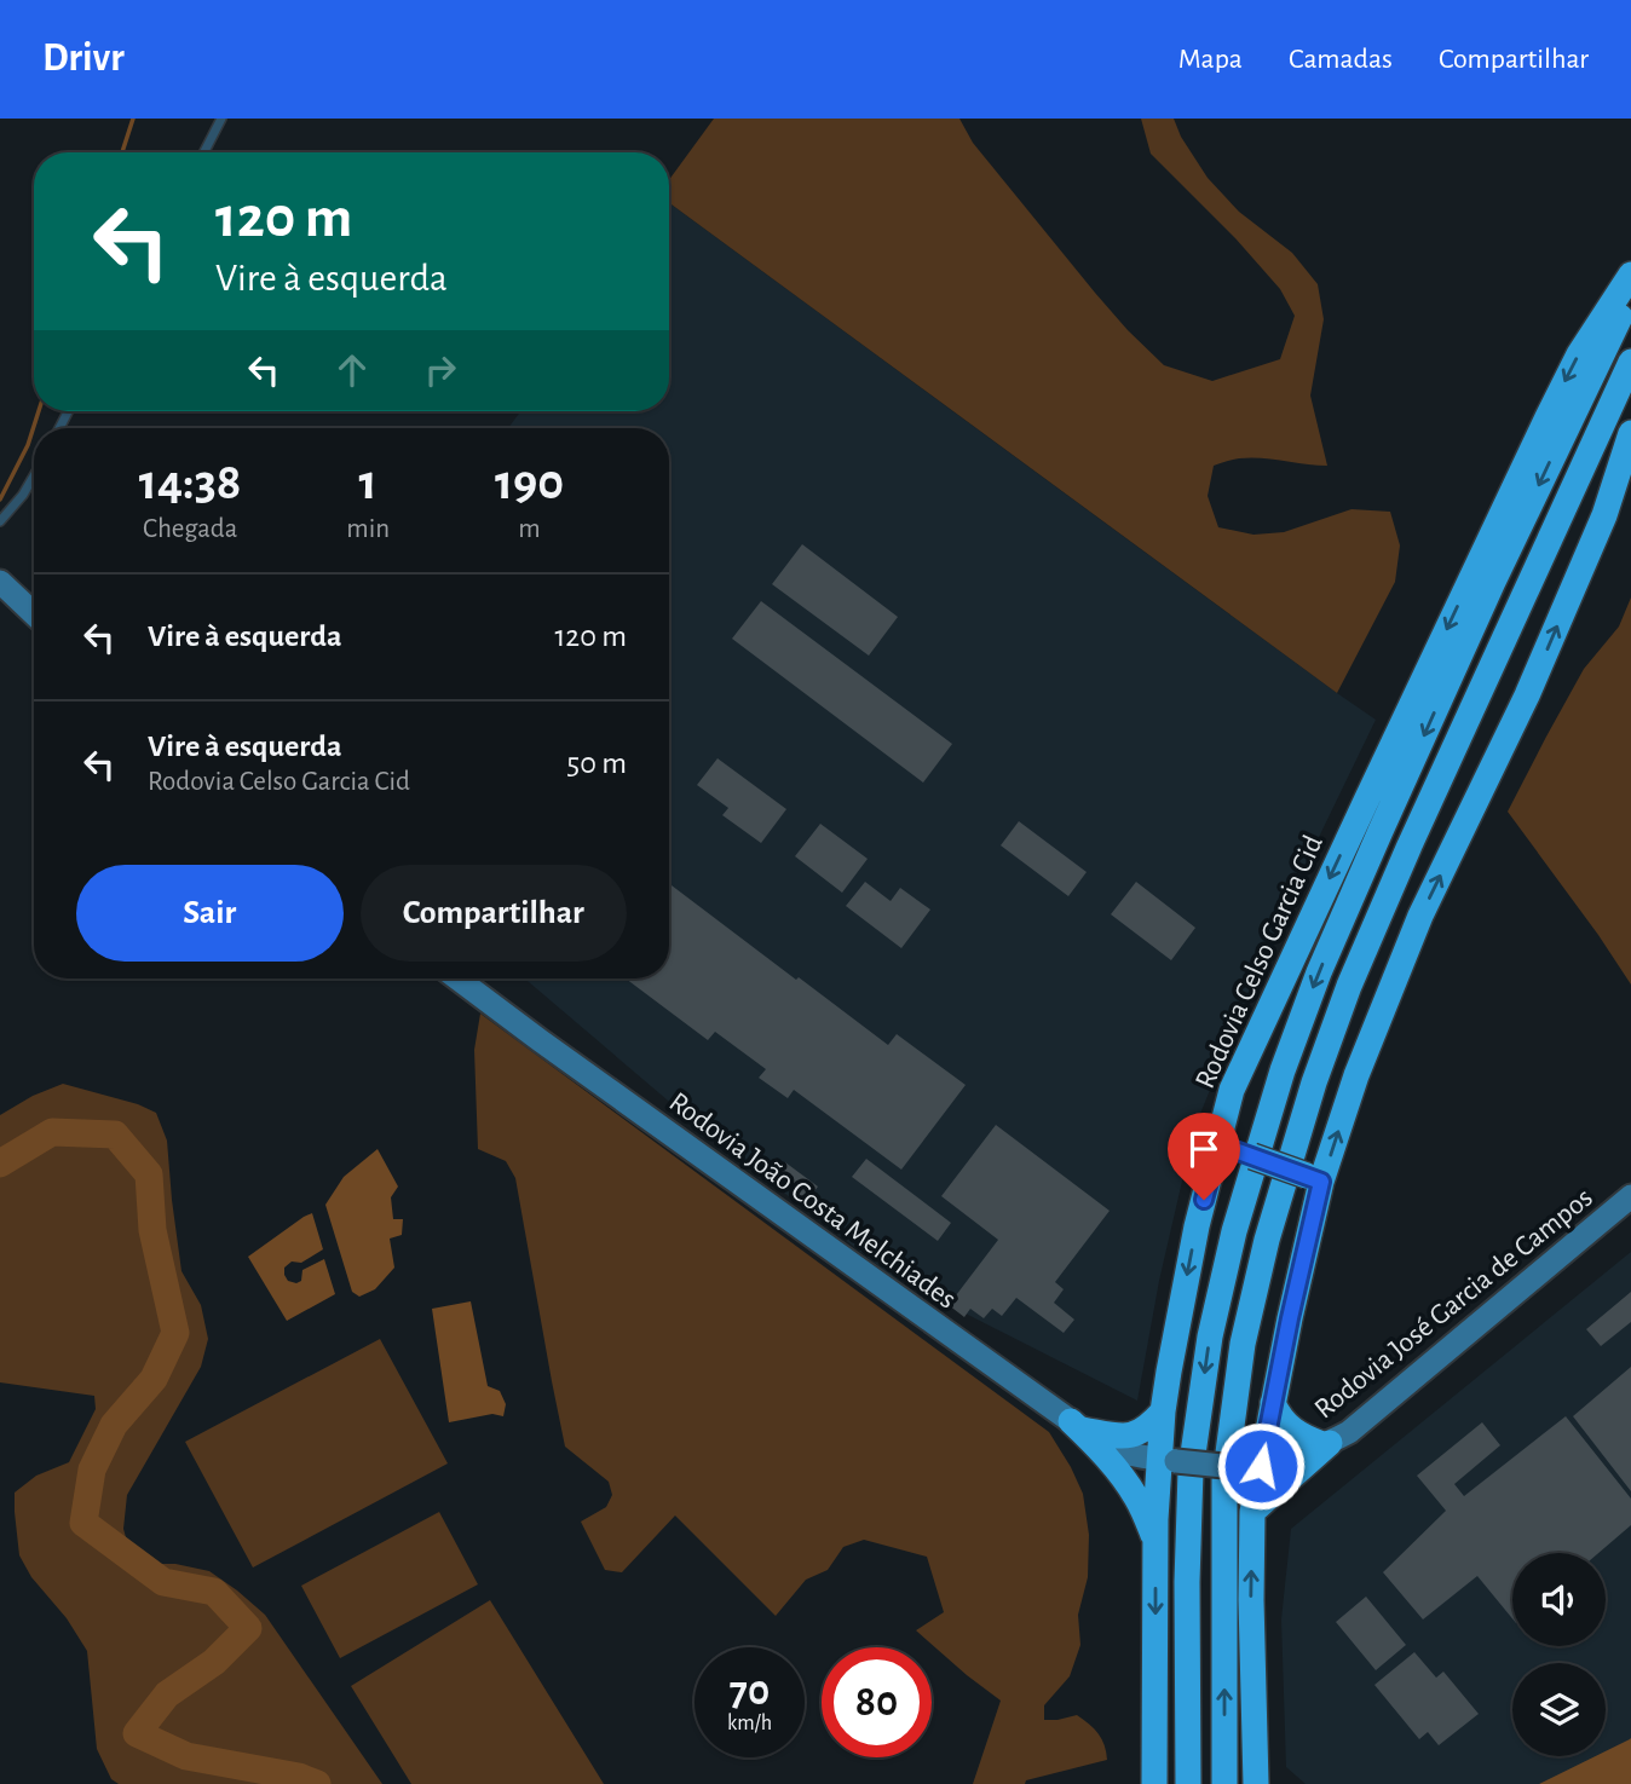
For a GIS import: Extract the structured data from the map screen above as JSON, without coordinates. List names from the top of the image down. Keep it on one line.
{"streets":{"highway":["Rodovia Celso Garcia Cid"],"street":["Rodovia João Costa Melchiades","Rodovia José Garcia de Campos"]},"crossings":[["Rodovia Celso Garcia Cid","Rodovia João Costa Melchiades"],["Rodovia João Costa Melchiades","Rodovia José Garcia de Campos"]],"page":{"header":"Drivr","nav":["Mapa","Camadas","Compartilhar"],"turn":["120 m","Vire à esquerda"],"eta":["14:38","Chegada","1","min","190","m"],"list":[{"name":"Vire à esquerda","value":"120 m"},{"name":"Vire à esquerda","note":"Rodovia Celso Garcia Cid","value":"50 m"}],"buttons":["Sair","Compartilhar"],"speed":"70 km/h","limit":"80"}}
